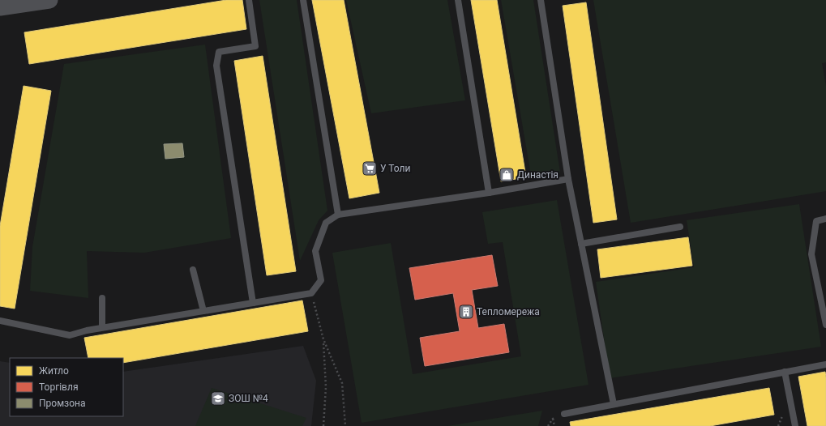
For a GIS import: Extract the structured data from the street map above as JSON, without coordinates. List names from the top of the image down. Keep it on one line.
{"places":{"supermarket":["У Толи"],"shop":["Династія"],"building":["Тепломережа"],"school or university":["ЗОШ №4"]},"legend":["Житло","Торгівля","Промзона"]}
